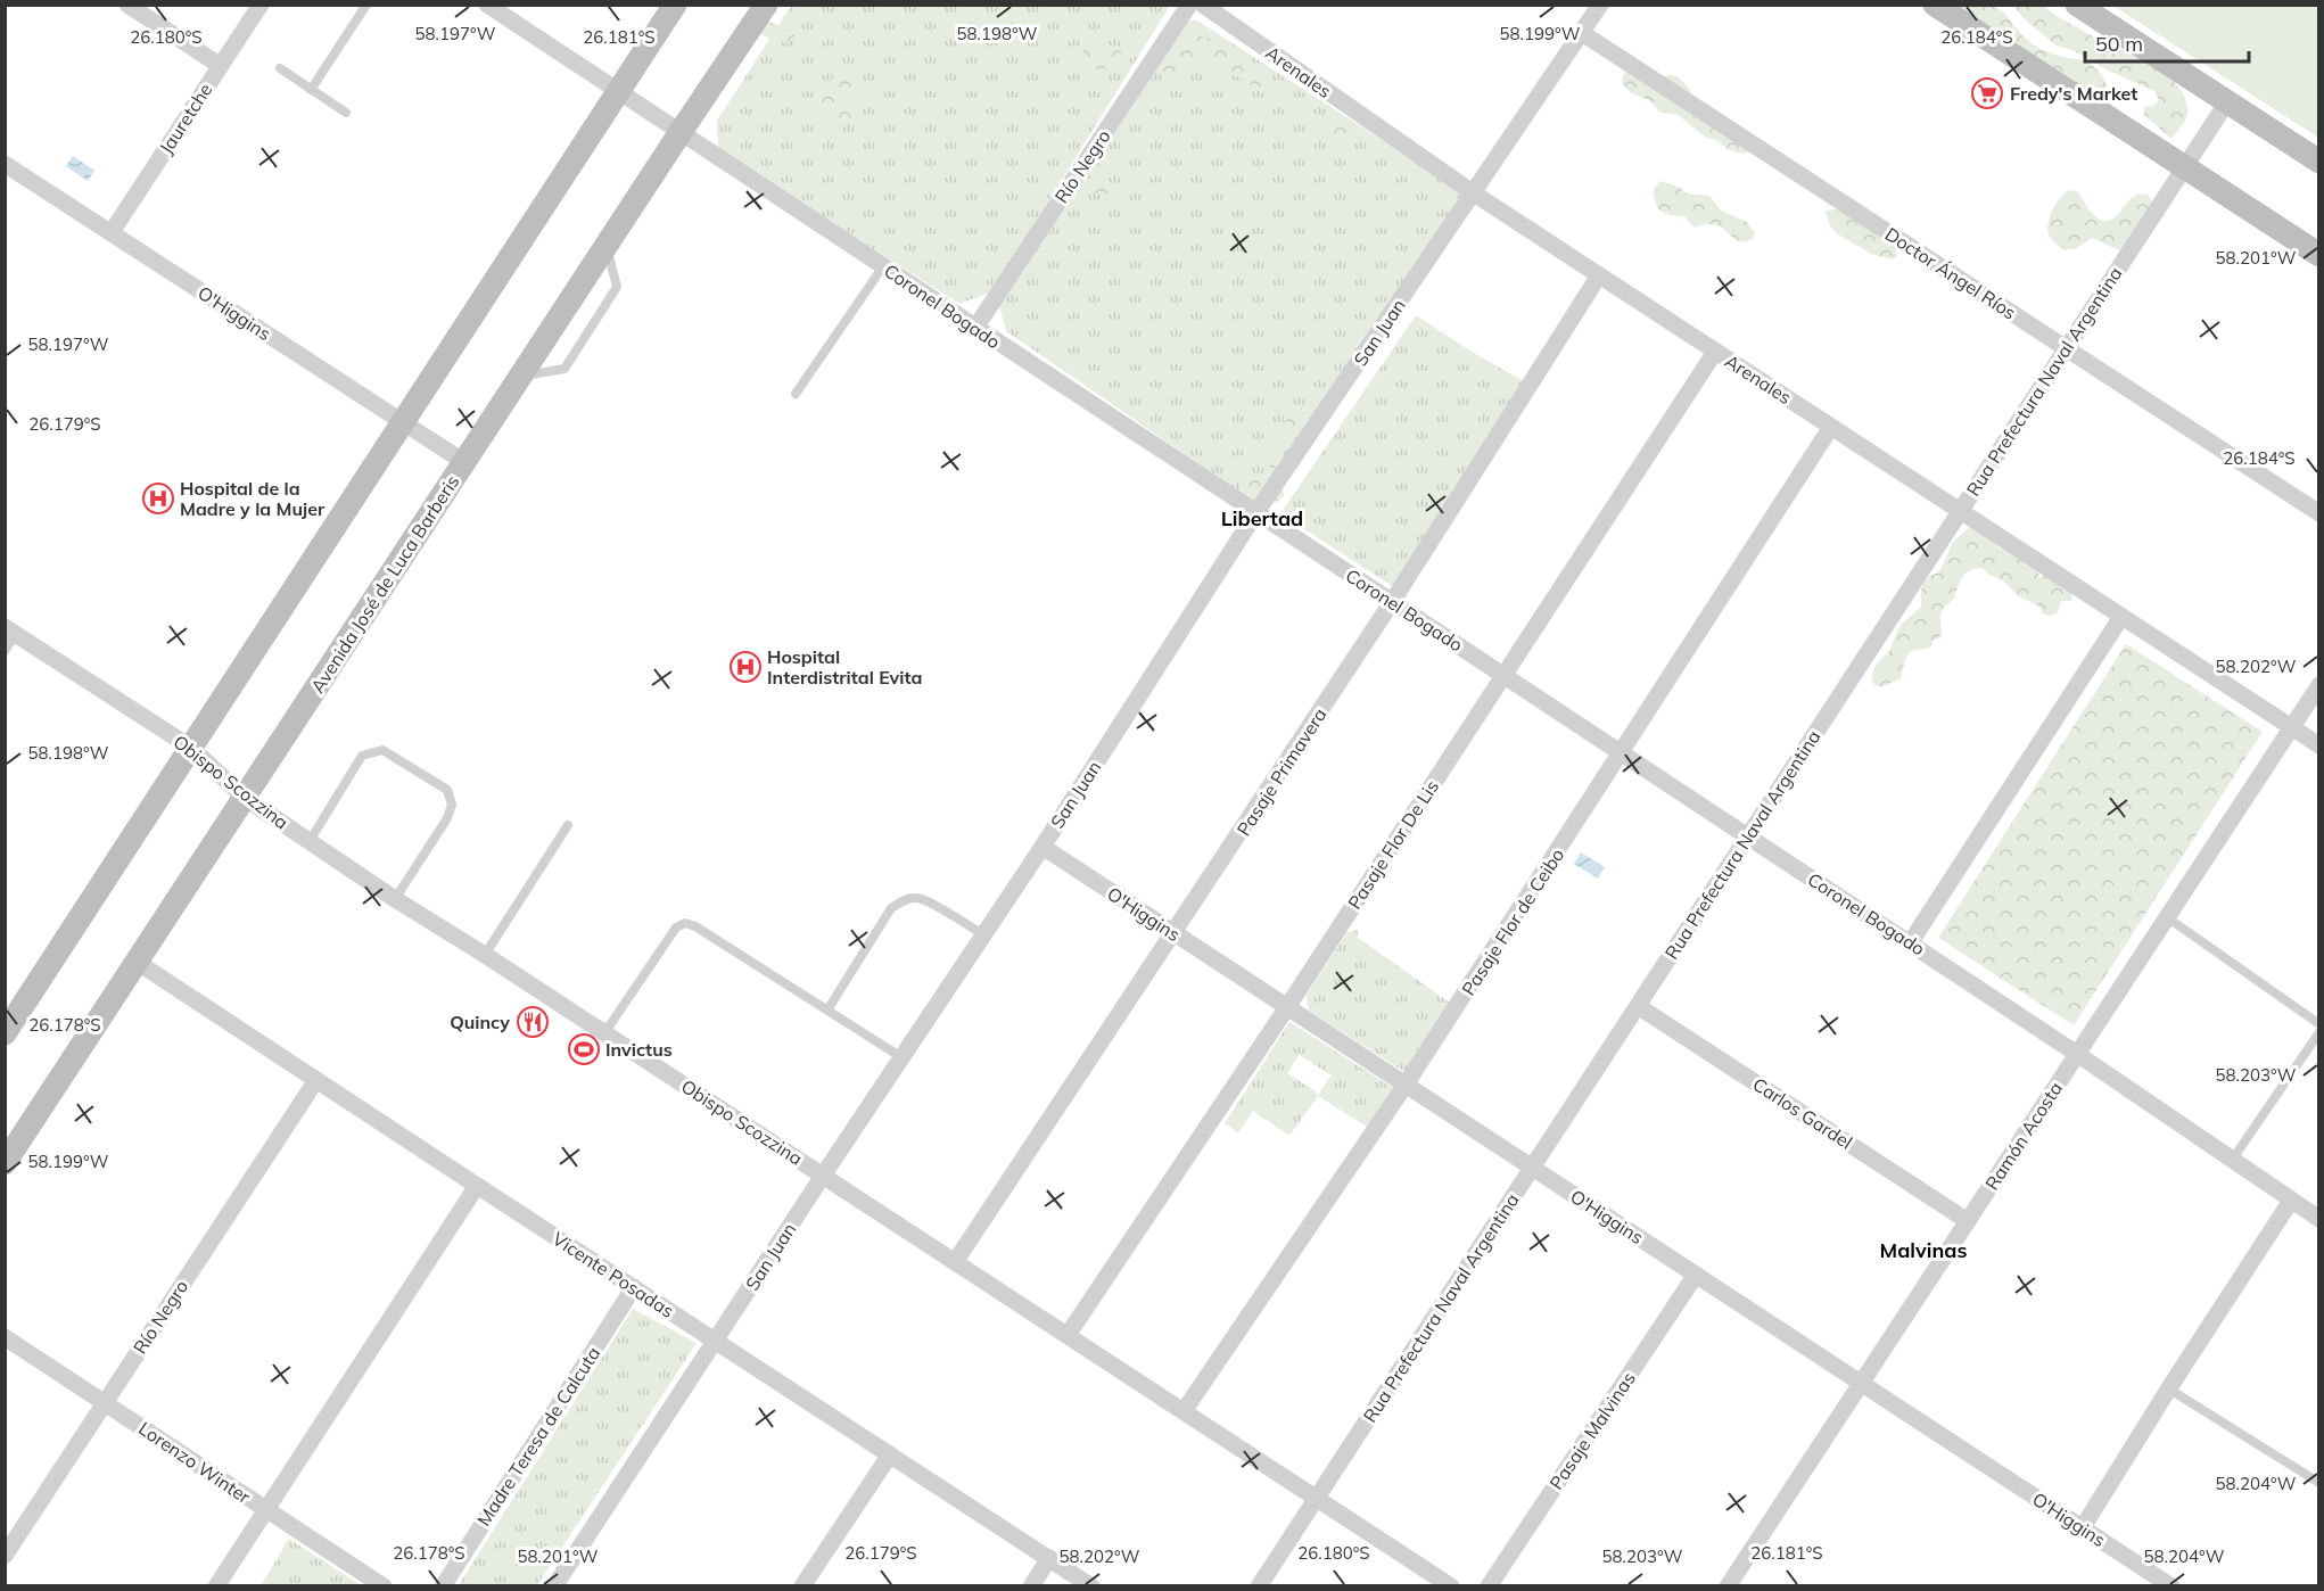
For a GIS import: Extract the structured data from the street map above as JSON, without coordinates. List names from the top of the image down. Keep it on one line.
{"streets":{"main road":["Avenida José de Luca Barberis"],"street":["Arenales","Jauretche","Río Negro","Doctor Ángel Ríos","Coronel Bogado","O'Higgins","San Juan","Rua Prefectura Naval Argentina","Pasaje Primavera","Obispo Scozzina","Pasaje Flor De Lis","Pasaje Flor de Ceibo","Carlos Gardel","Ramón Acosta","Vicente Posadas","Pasaje Malvinas","Madre Teresa de Calcuta","Lorenzo Winter"]},"crossings":[["Arenales","San Juan"],["Arenales","Rua Prefectura Naval Argentina"],["Arenales","Pasaje Primavera"],["Arenales","Pasaje Flor De Lis"],["Arenales","Pasaje Flor de Ceibo"],["Arenales","Ramón Acosta"],["Jauretche","O'Higgins"],["Río Negro","Coronel Bogado"],["Río Negro","Vicente Posadas"],["Río Negro","Lorenzo Winter"],["Doctor Ángel Ríos","San Juan"],["Doctor Ángel Ríos","Rua Prefectura Naval Argentina"],["Coronel Bogado","San Juan"],["Coronel Bogado","Rua Prefectura Naval Argentina"],["Coronel Bogado","Avenida José de Luca Barberis"],["Coronel Bogado","Pasaje Primavera"],["Coronel Bogado","Pasaje Flor De Lis"],["Coronel Bogado","Pasaje Flor de Ceibo"],["Coronel Bogado","Ramón Acosta"],["O'Higgins","San Juan"],["O'Higgins","Rua Prefectura Naval Argentina"],["O'Higgins","Avenida José de Luca Barberis"],["O'Higgins","Pasaje Primavera"],["O'Higgins","Pasaje Flor De Lis"],["O'Higgins","Pasaje Flor de Ceibo"],["O'Higgins","Ramón Acosta"],["O'Higgins","Pasaje Malvinas"],["San Juan","Obispo Scozzina"],["San Juan","Vicente Posadas"],["Rua Prefectura Naval Argentina","Obispo Scozzina"],["Rua Prefectura Naval Argentina","Carlos Gardel"],["Avenida José de Luca Barberis","Obispo Scozzina"],["Avenida José de Luca Barberis","Vicente Posadas"],["Pasaje Primavera","Obispo Scozzina"],["Obispo Scozzina","Pasaje Flor De Lis"],["Obispo Scozzina","Pasaje Flor de Ceibo"],["Carlos Gardel","Ramón Acosta"],["Vicente Posadas","Madre Teresa de Calcuta"]],"districts":["Libertad","Malvinas"],"places":{"supermarket":["Fredy's Market"],"hospital":["Hospital de la Madre y la Mujer","Hospital Interdistrital Evita"],"restaurant":["Quincy"],"sports":["Invictus"]},"scale_bar":"50 m","coordinates":["58.197°W","58.198°W","58.199°W","26.180°S","26.181°S","26.184°S","58.201°W","26.179°S","58.202°W","26.178°S","58.203°W","58.204°W"]}
